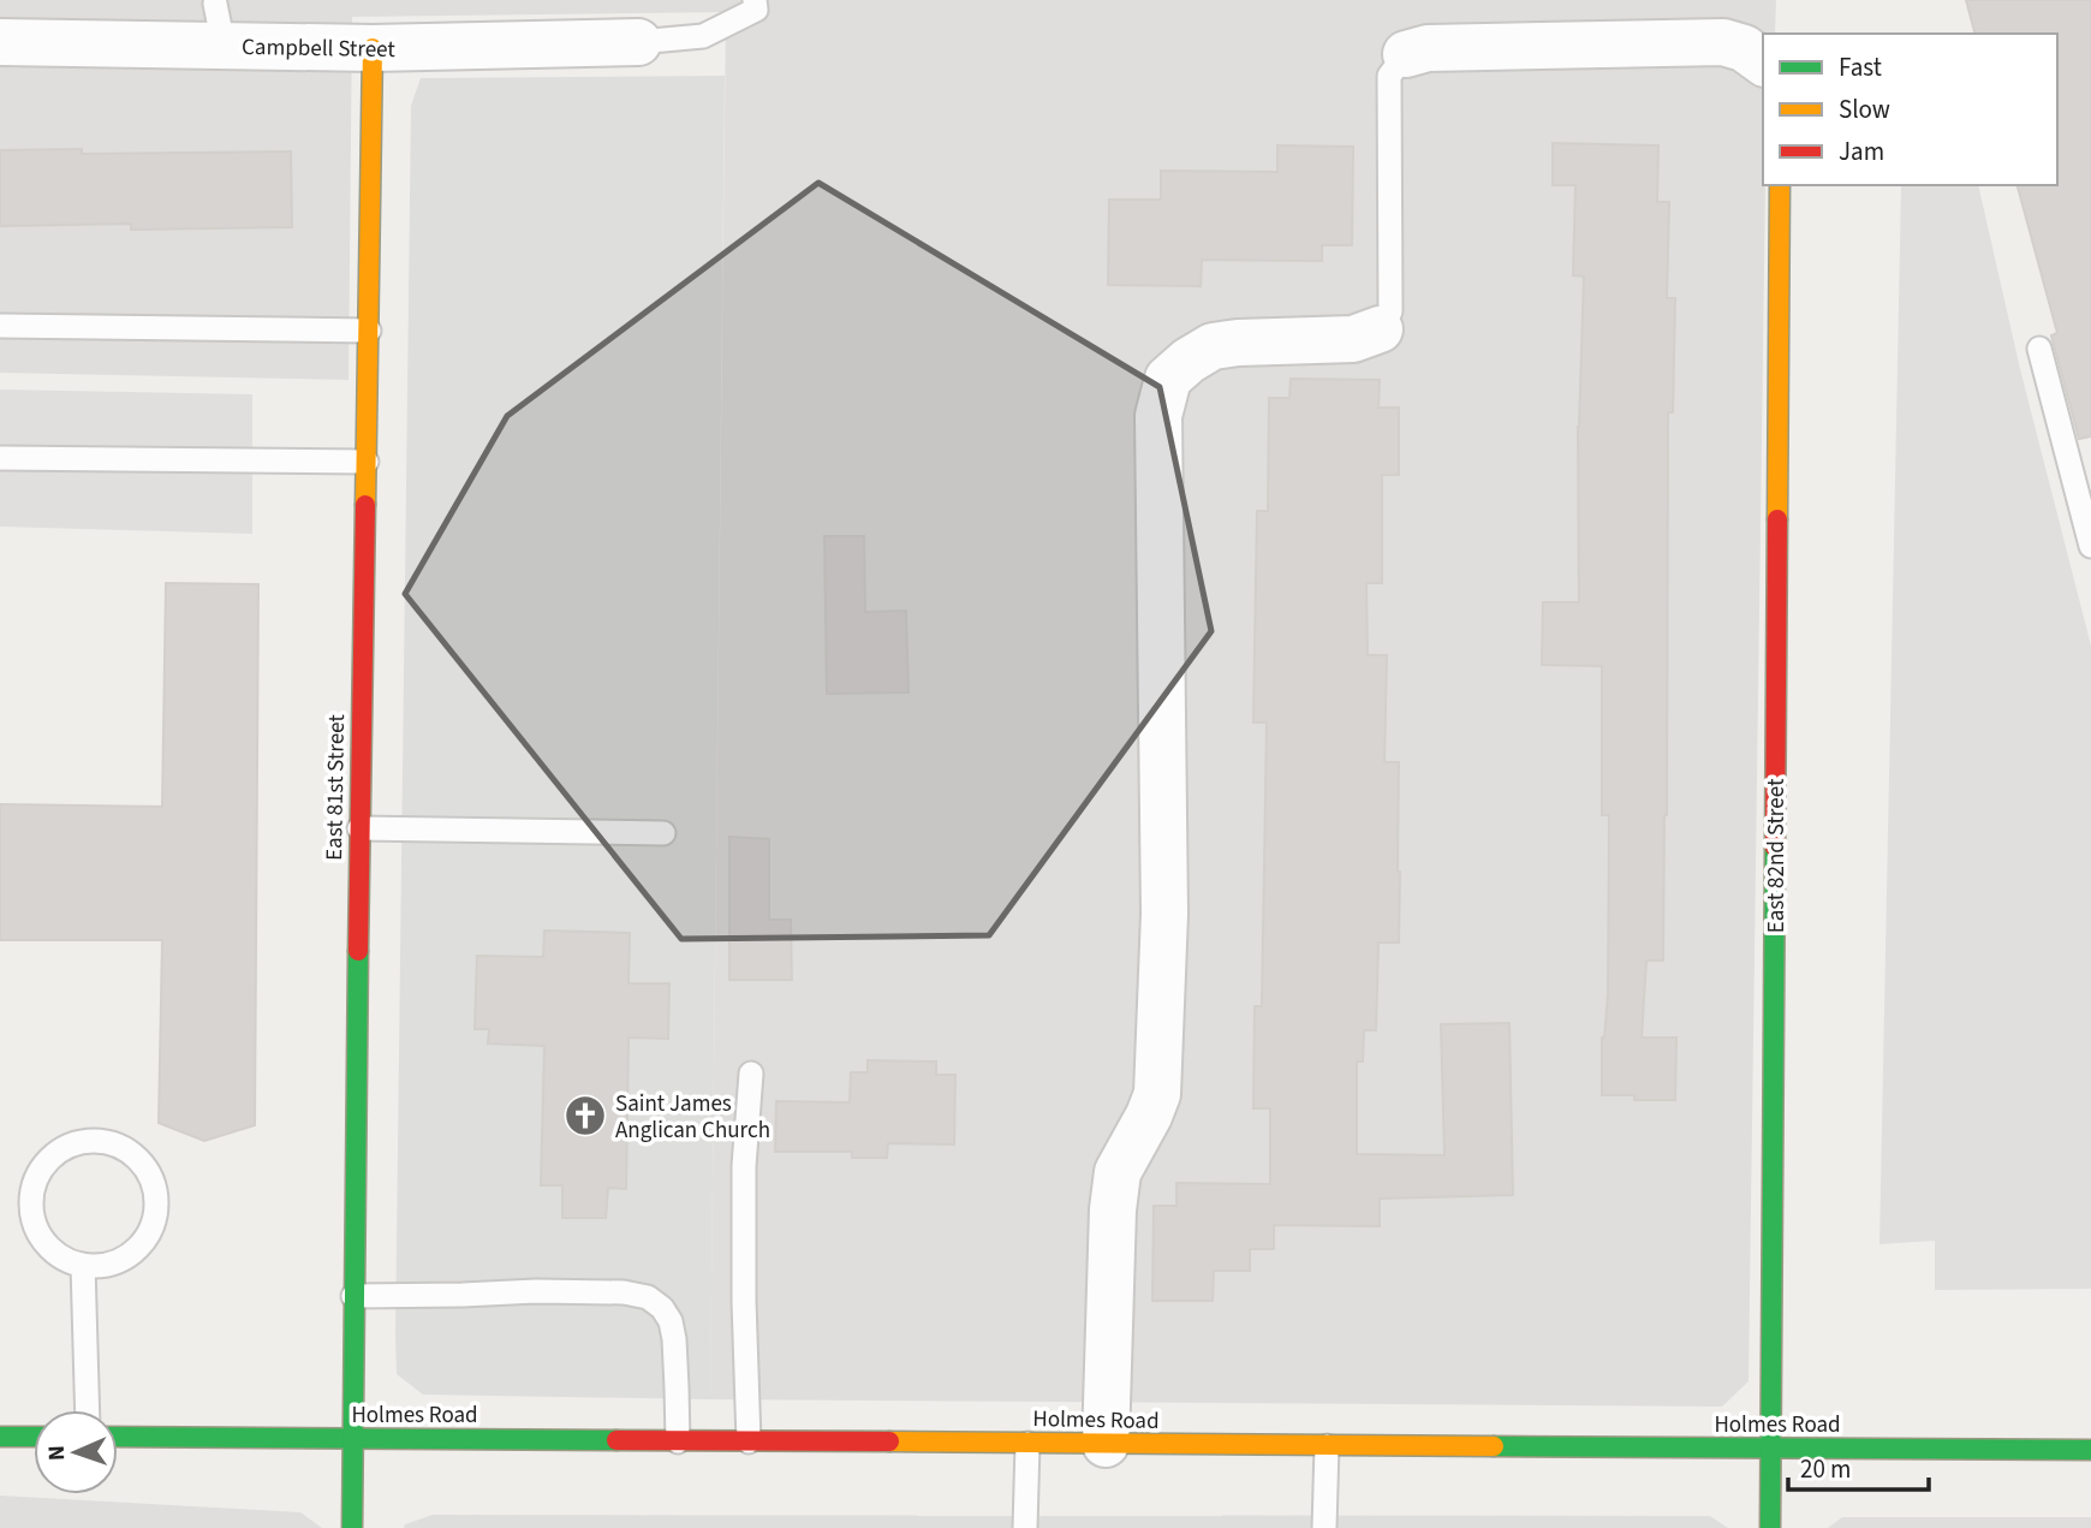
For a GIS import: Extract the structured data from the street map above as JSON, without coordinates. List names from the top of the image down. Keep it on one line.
{"streets":{"street":["Campbell Street","East 81st Street","East 82nd Street","Holmes Road"]},"crossings":[["Campbell Street","East 81st Street"],["East 81st Street","Holmes Road"],["East 82nd Street","Holmes Road"]],"places":{"church":["Saint James Anglican Church"]},"legend":["Fast","Slow","Jam"],"scale_bar":"20 m","north":"left"}
